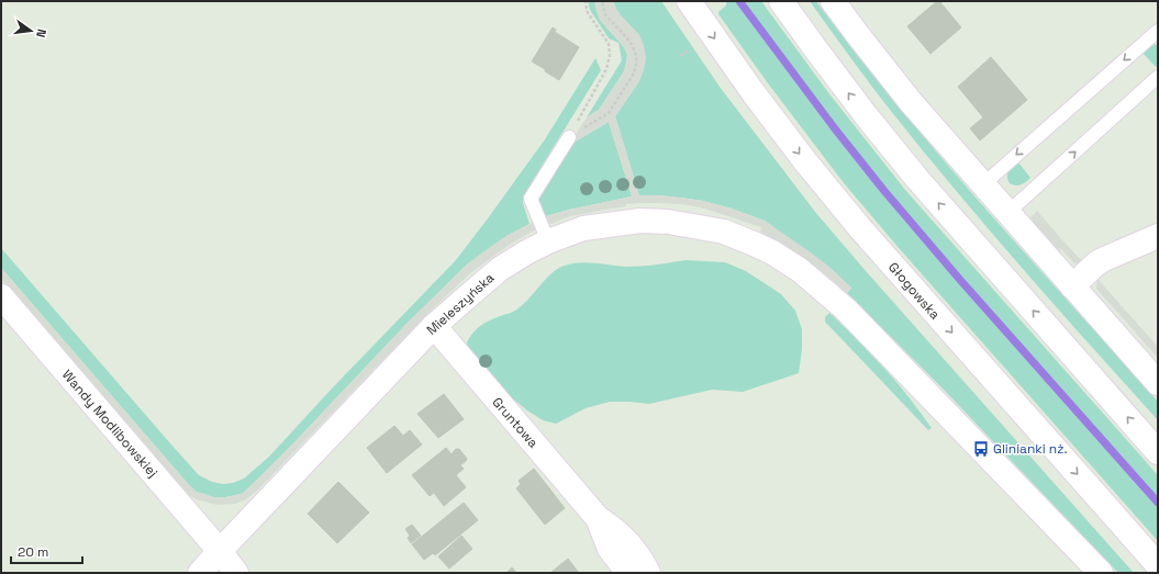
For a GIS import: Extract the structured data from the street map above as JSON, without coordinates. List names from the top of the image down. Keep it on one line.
{"streets":{"street":["Głogowska","Mieleszyńska","Gruntowa","Wandy Modlibowskiej"]},"crossings":[["Mieleszyńska","Gruntowa"],["Mieleszyńska","Wandy Modlibowskiej"]],"places":{"bus stop":["Glinianki nż."]},"scale_bar":"20 m","north":"right"}
